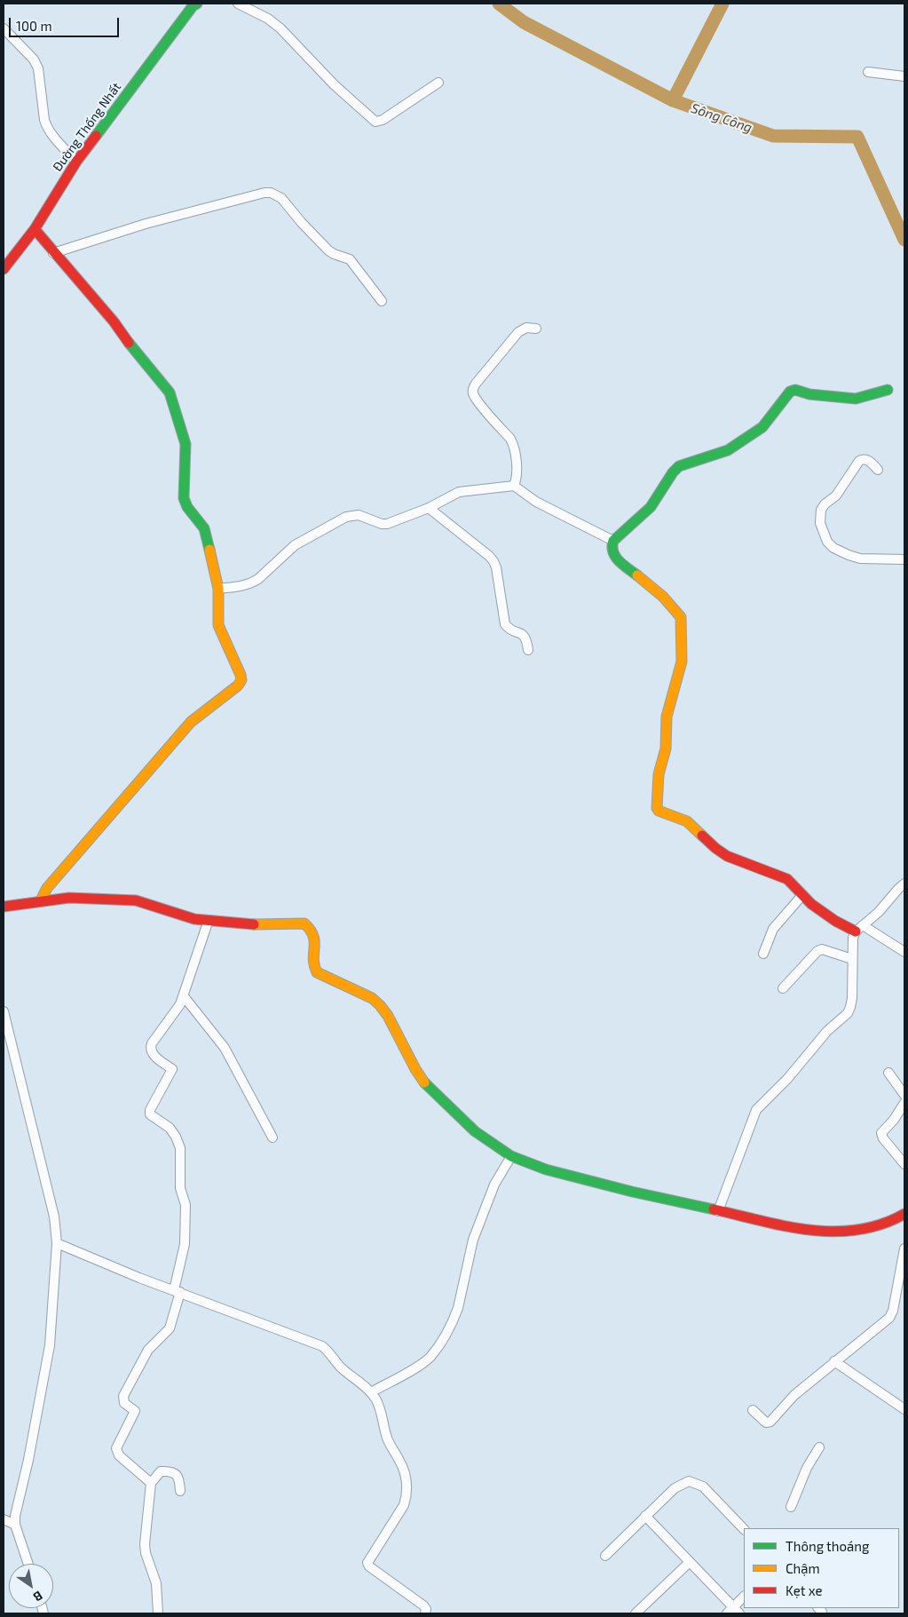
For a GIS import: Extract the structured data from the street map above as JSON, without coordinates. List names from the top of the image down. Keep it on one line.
{"streets":{"street":["Đường Thống Nhất"]},"water":["Sông Công"],"legend":["Thông thoáng","Chậm","Kẹt xe"],"scale_bar":"100 m","north":"bottom right"}
